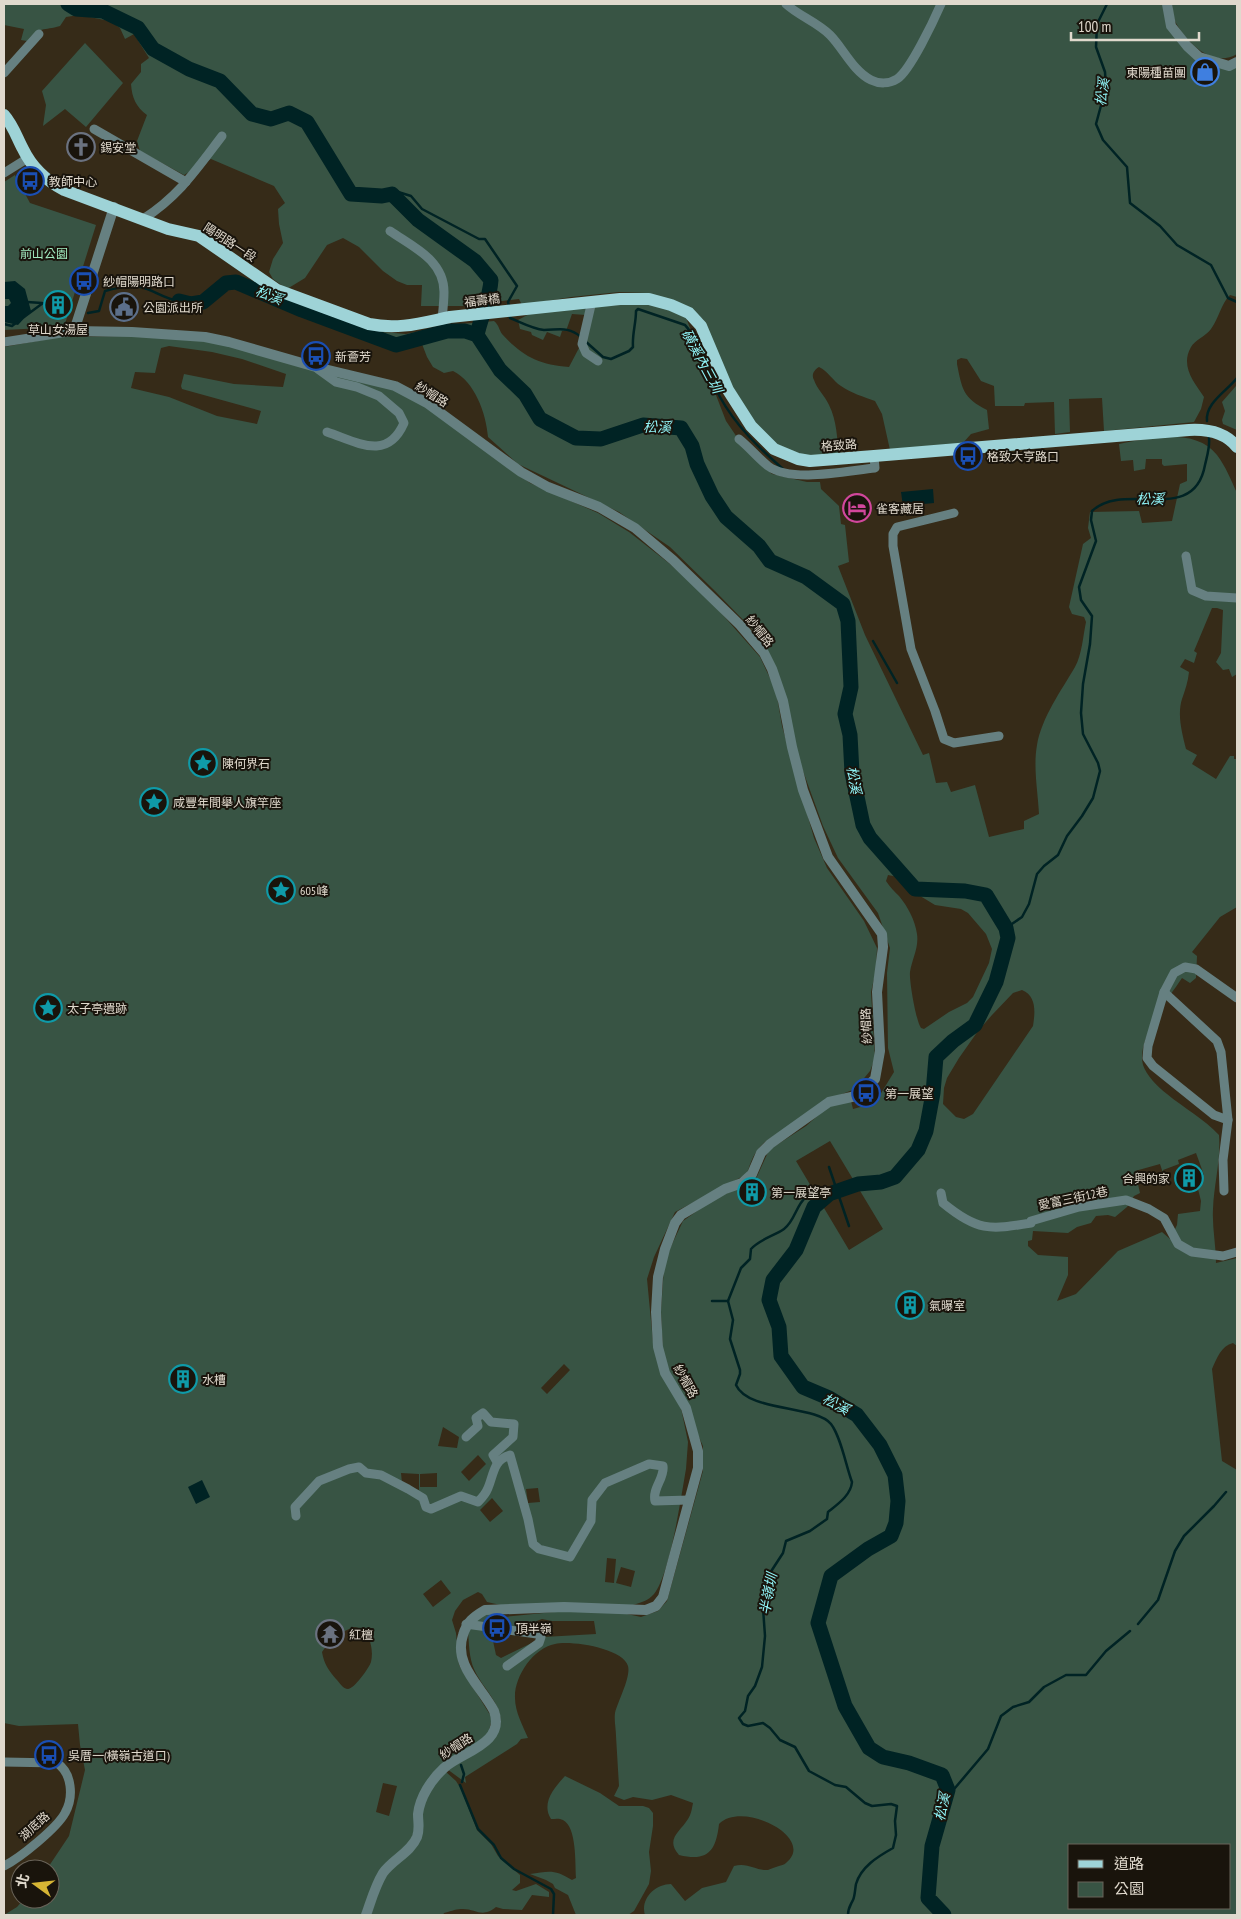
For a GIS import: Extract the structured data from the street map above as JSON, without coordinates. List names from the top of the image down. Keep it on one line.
{"streets":{"main road":["陽明路一段","福壽橋","格致路"],"street":["紗帽路","愛富三街12巷","湖底路"]},"crossings":[["陽明路一段","福壽橋"],["福壽橋","格致路"]],"water":["松溪","磺溪內三圳","半嶺圳"],"parks":["前山公園"],"places":{"shop":["東陽種苗團"],"church":["錫安堂"],"bus stop":["教師中心","紗帽陽明路口","新薈芳","格致大亨路口","第一展望","頂半嶺","吳厝一(橫嶺古道口)"],"building":["草山女湯屋","合興的家","第一展望亭","氣曝室","水槽"],"public building":["公園派出所"],"hotel":["雀客藏居"],"place":["陳何界石","咸豐年間舉人旗竿座","605峰","太子亭遺跡"],"temple":["紅檀"]},"legend":["道路","公園"],"scale_bar":"100 m","north":"left"}
